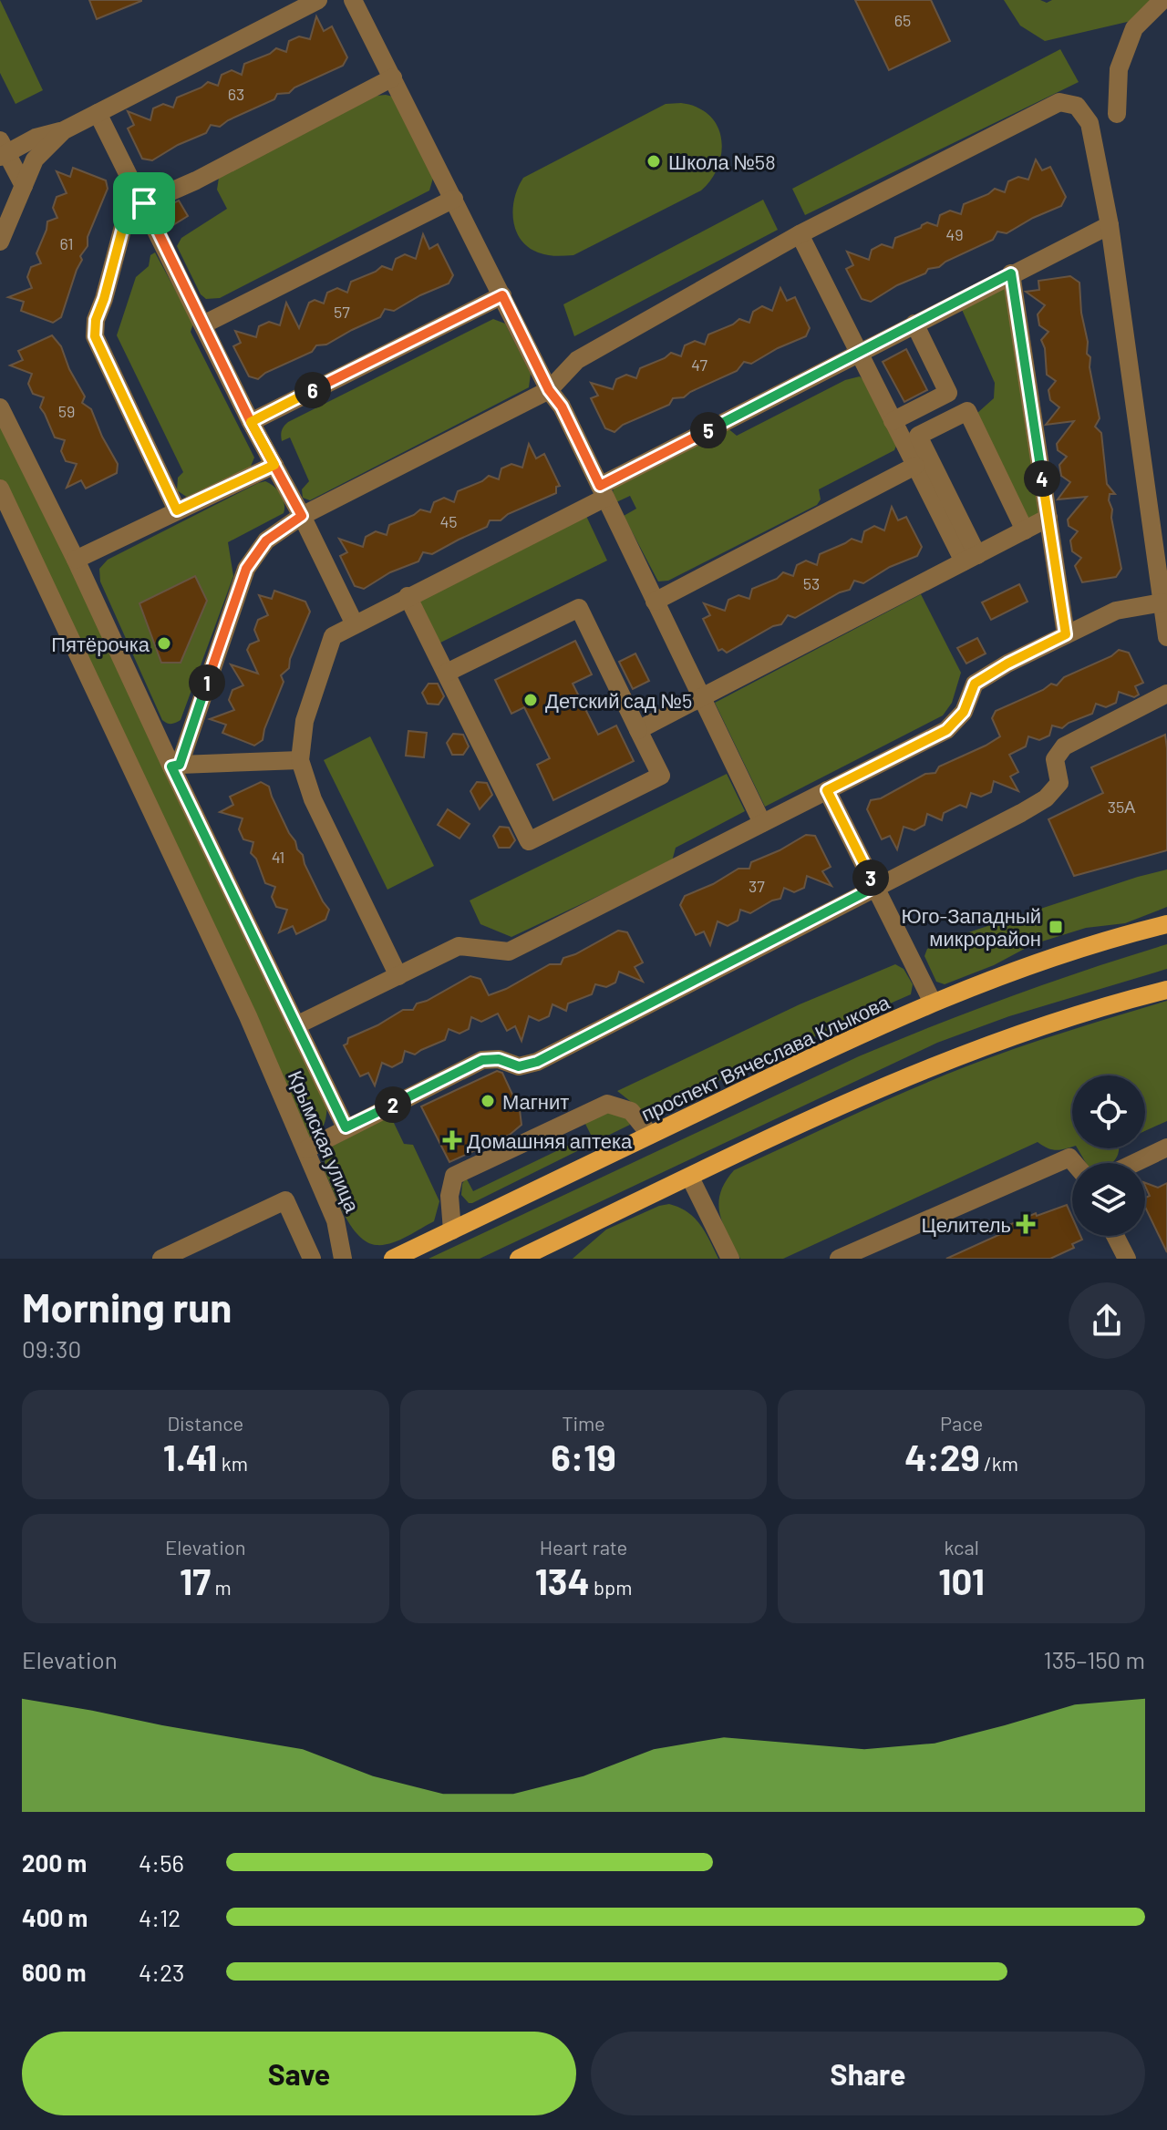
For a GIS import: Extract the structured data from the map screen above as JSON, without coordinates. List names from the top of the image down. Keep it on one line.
{"streets":{"main road":["проспект Вячеслава Клыкова"],"street":["Крымская улица"]},"places":{"other":["Школа №58","Пятёрочка","Детский сад №5","Магнит"],"transit":["Юго-Западный микрорайон"],"health":["Домашняя аптека","Целитель"]},"house_numbers":["65","63","49","61","57","47","59","45","53","35А","41","37"],"page":{"pins":["6","5","4","1","3","2"],"heading":["Morning run","09:30"],"stats":[["Distance","1.41 km"],["Time","6:19"],["Pace","4:29 /km"],["Elevation","17 m"],["Heart rate","134 bpm"],["kcal","101"]],"chart":["Elevation","135–150 m"],"list":[{"name":"200 m","note":"4:56"},{"name":"400 m","note":"4:12"},{"name":"600 m","note":"4:23"}],"buttons":["Save","Share"]}}
